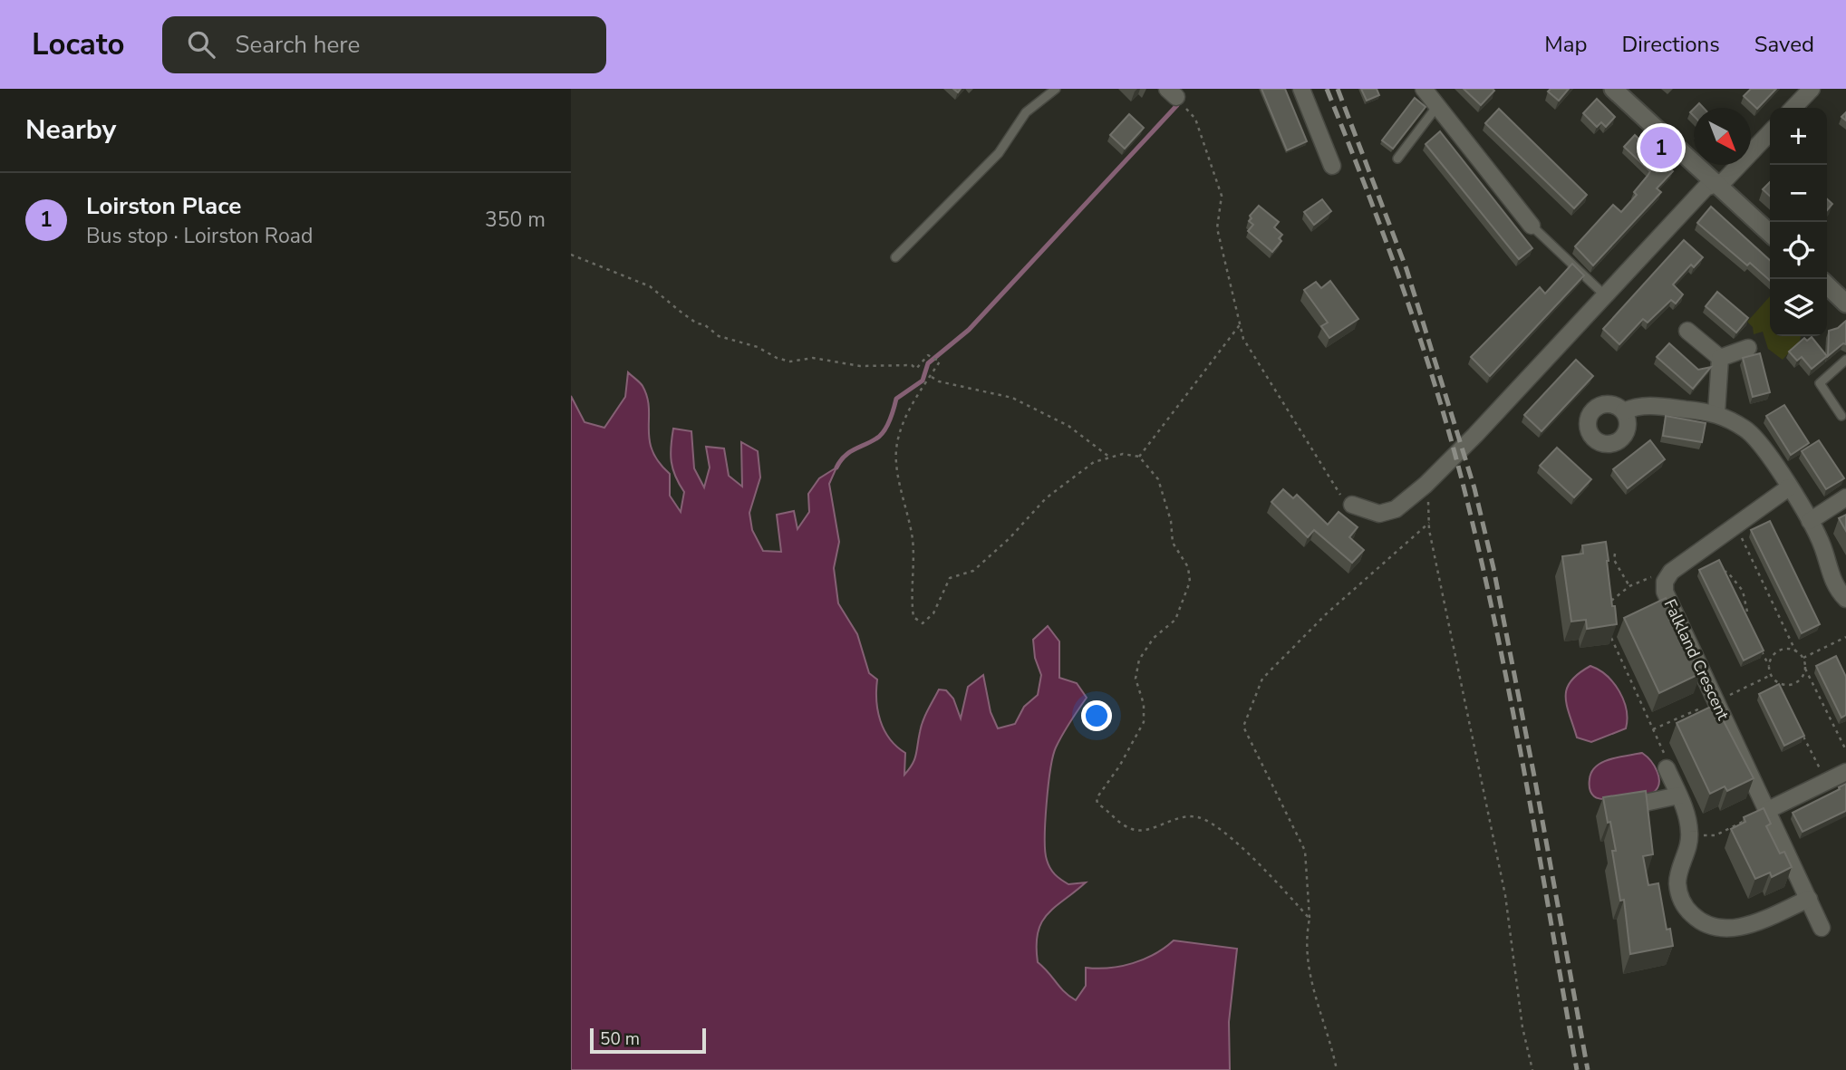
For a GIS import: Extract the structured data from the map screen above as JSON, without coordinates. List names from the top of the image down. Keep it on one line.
{"streets":{"street":["Falkland Crescent"]},"scale_bar":"50 m","north":"bottom right","page":{"header":"Locato","search":"Search here","nav":["Map","Directions","Saved"],"heading":"Nearby","map_buttons":["+","−"],"pins":"1","list":[{"mark":"1","name":"Loirston Place","note":"Bus stop · Loirston Road","value":"350 m"}],"scale":"50 m"}}
